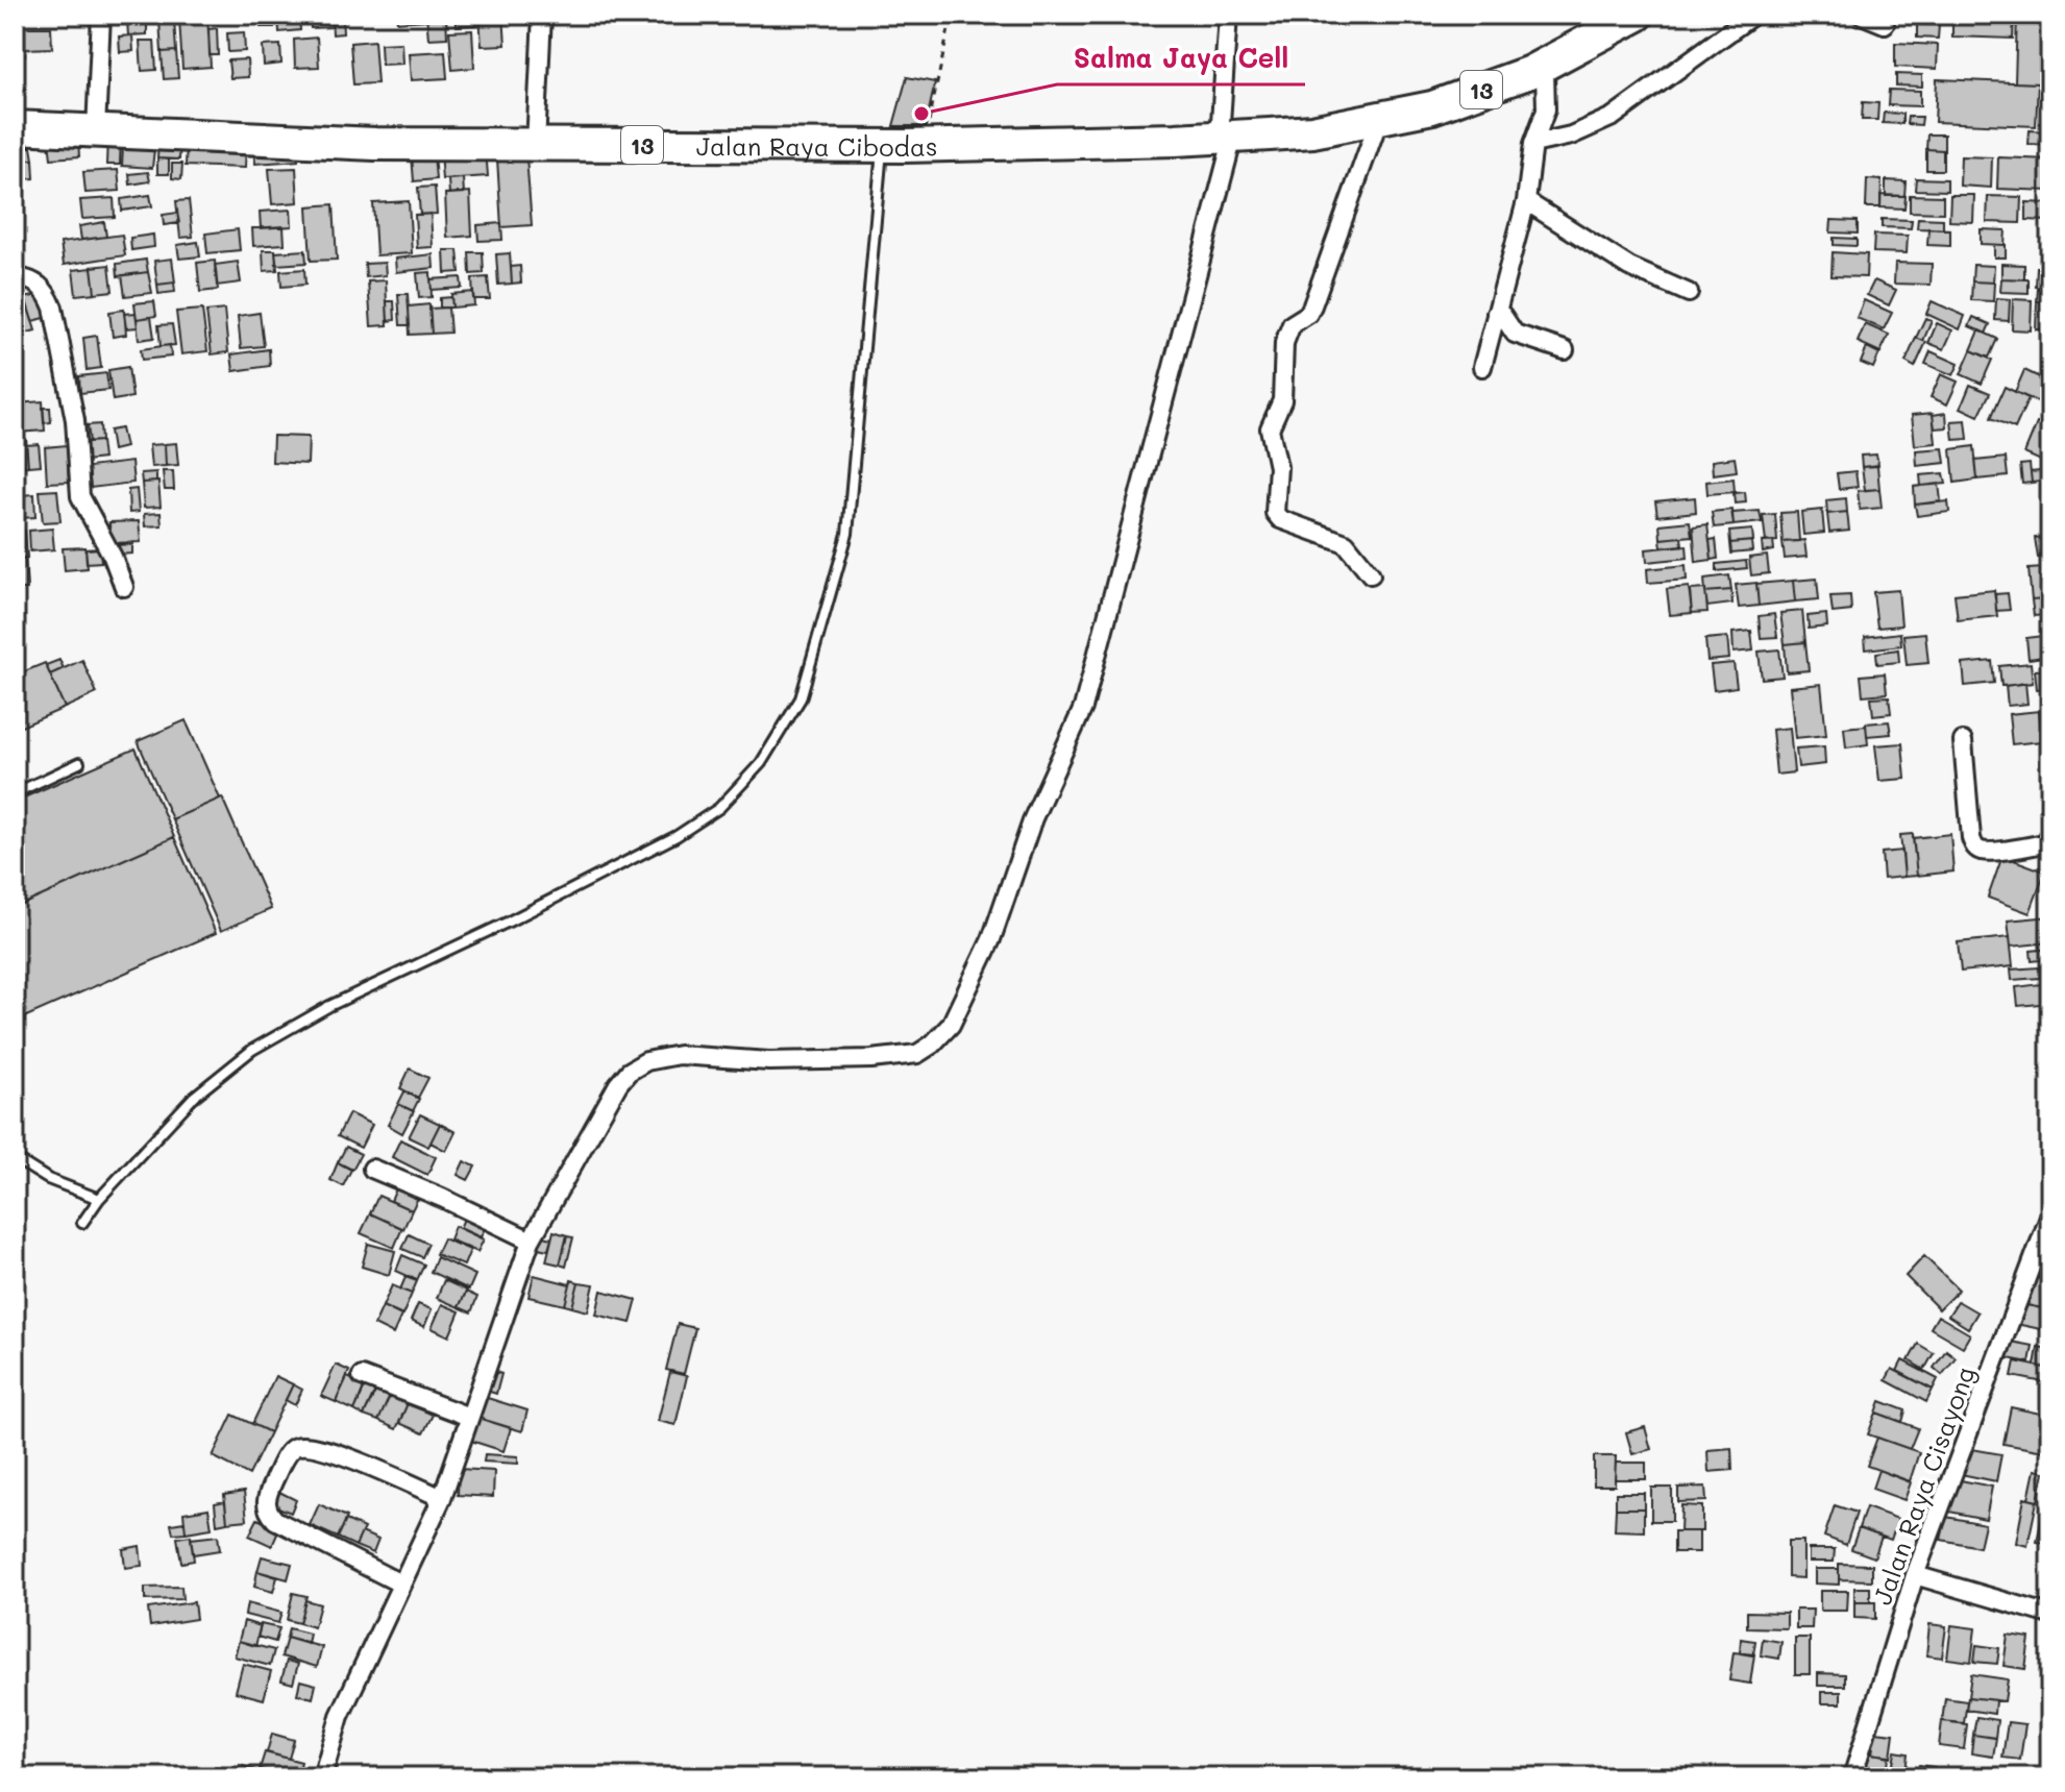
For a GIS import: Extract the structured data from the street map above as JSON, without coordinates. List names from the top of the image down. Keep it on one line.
{"streets":{"highway":["13","Jalan Raya Cibodas"],"street":["Jalan Raya Cisayong"]},"crossings":[["13","Jalan Raya Cibodas"]],"places":["Salma Jaya Cell"]}
